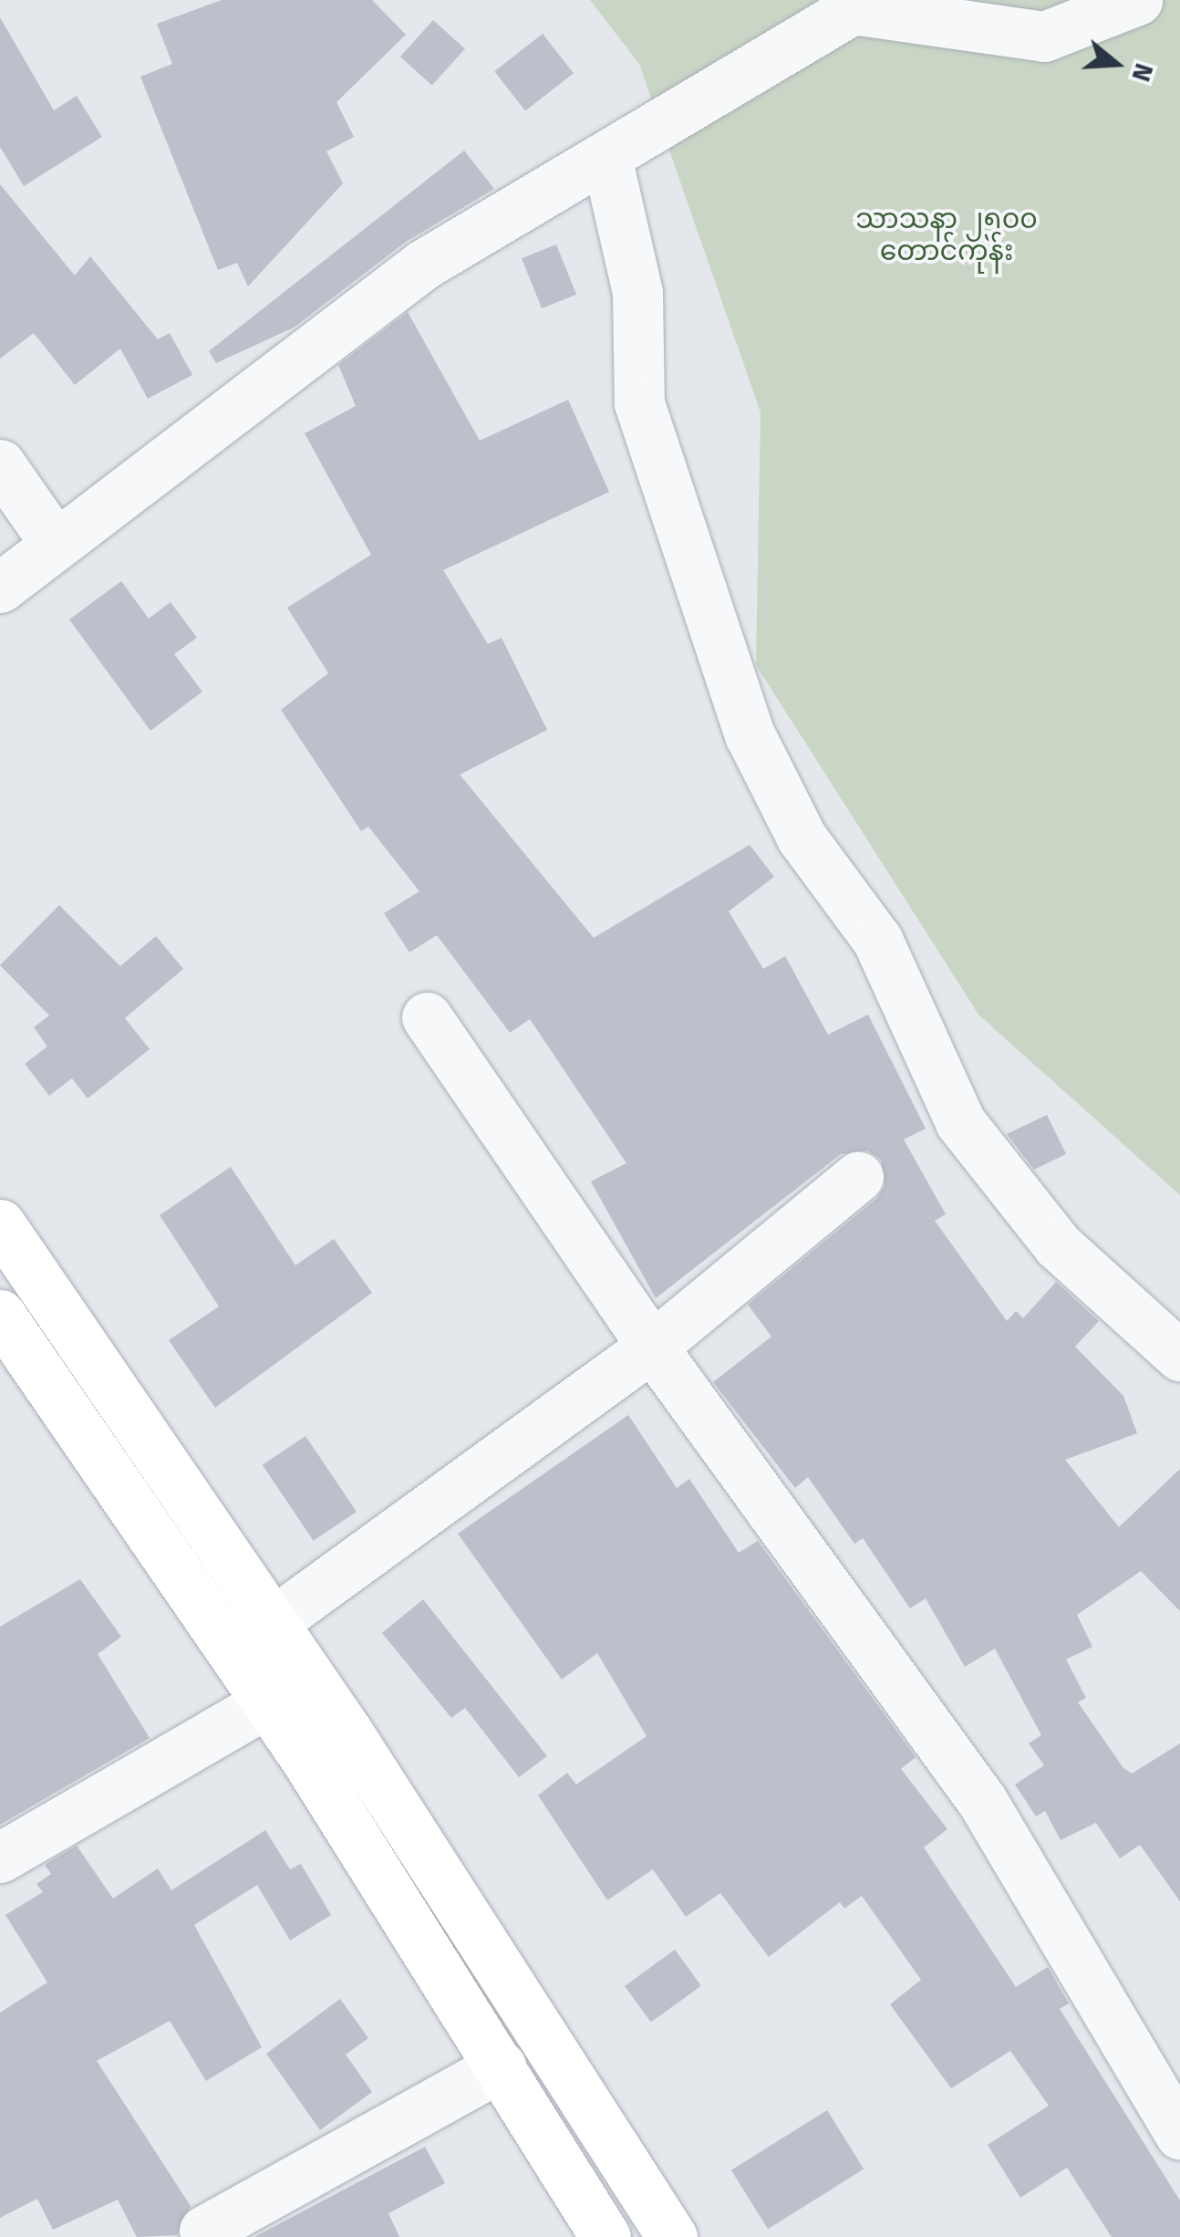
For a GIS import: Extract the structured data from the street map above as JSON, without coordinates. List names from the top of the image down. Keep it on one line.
{"parks":["သာသနာ ၂၅၀၀ တောင်ကုန်း"],"north":"right"}
